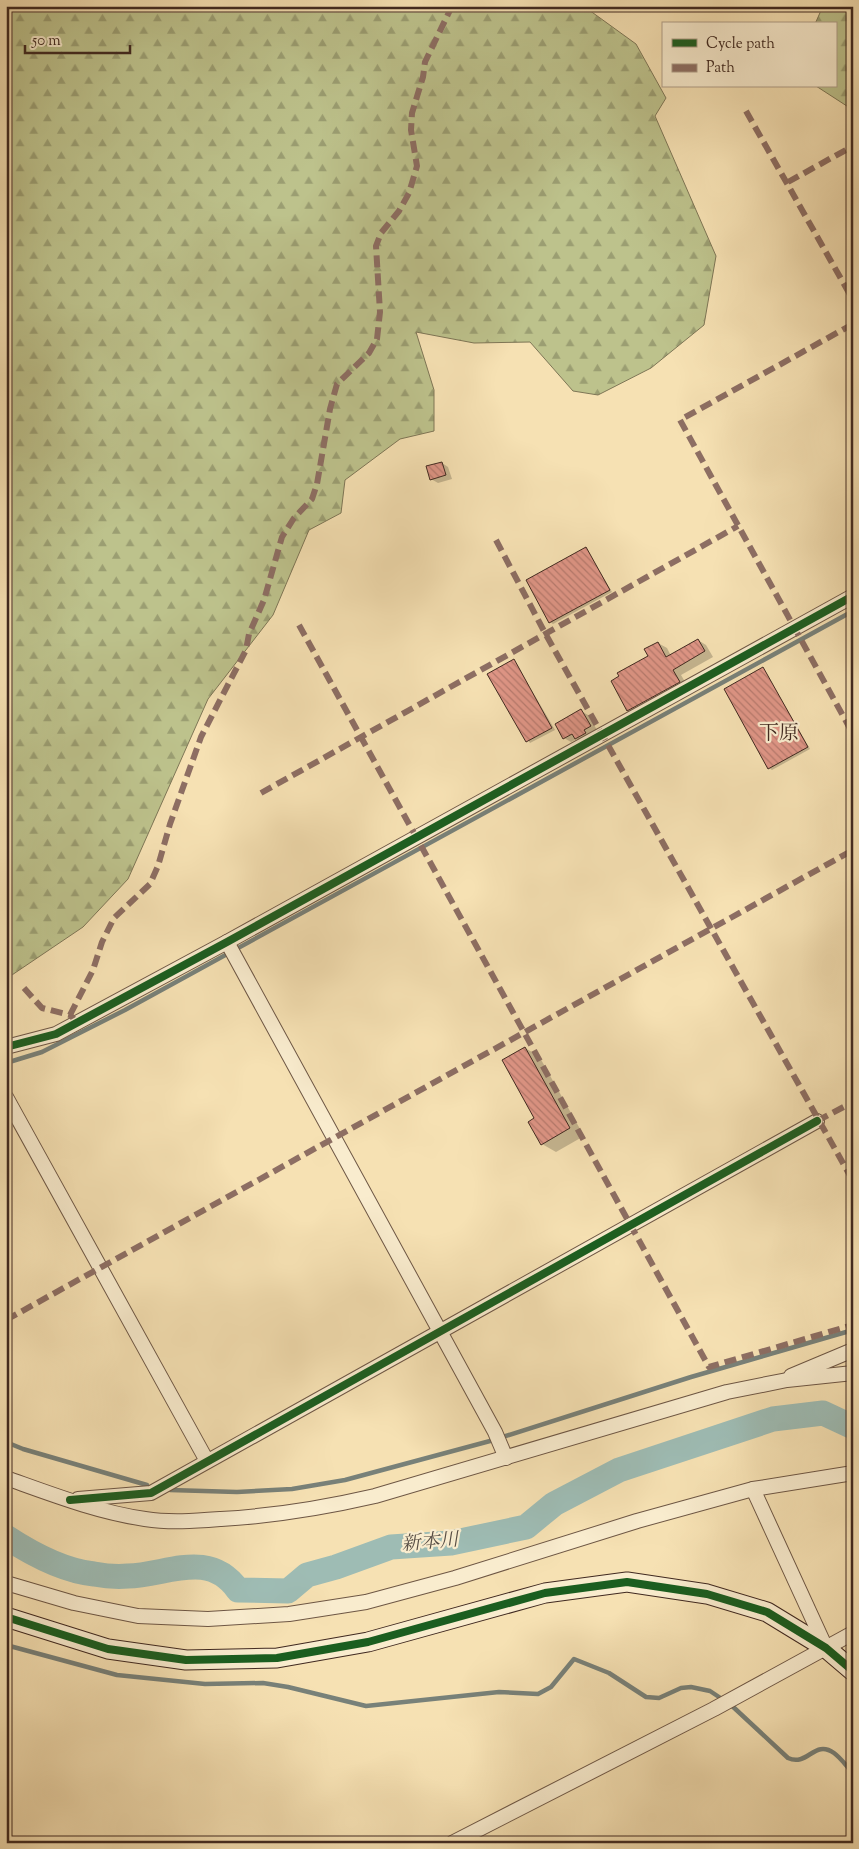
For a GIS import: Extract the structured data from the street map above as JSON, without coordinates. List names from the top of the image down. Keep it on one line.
{"districts":["下原"],"water":["新本川"],"legend":["Cycle path","Path"],"scale_bar":"50 m"}
